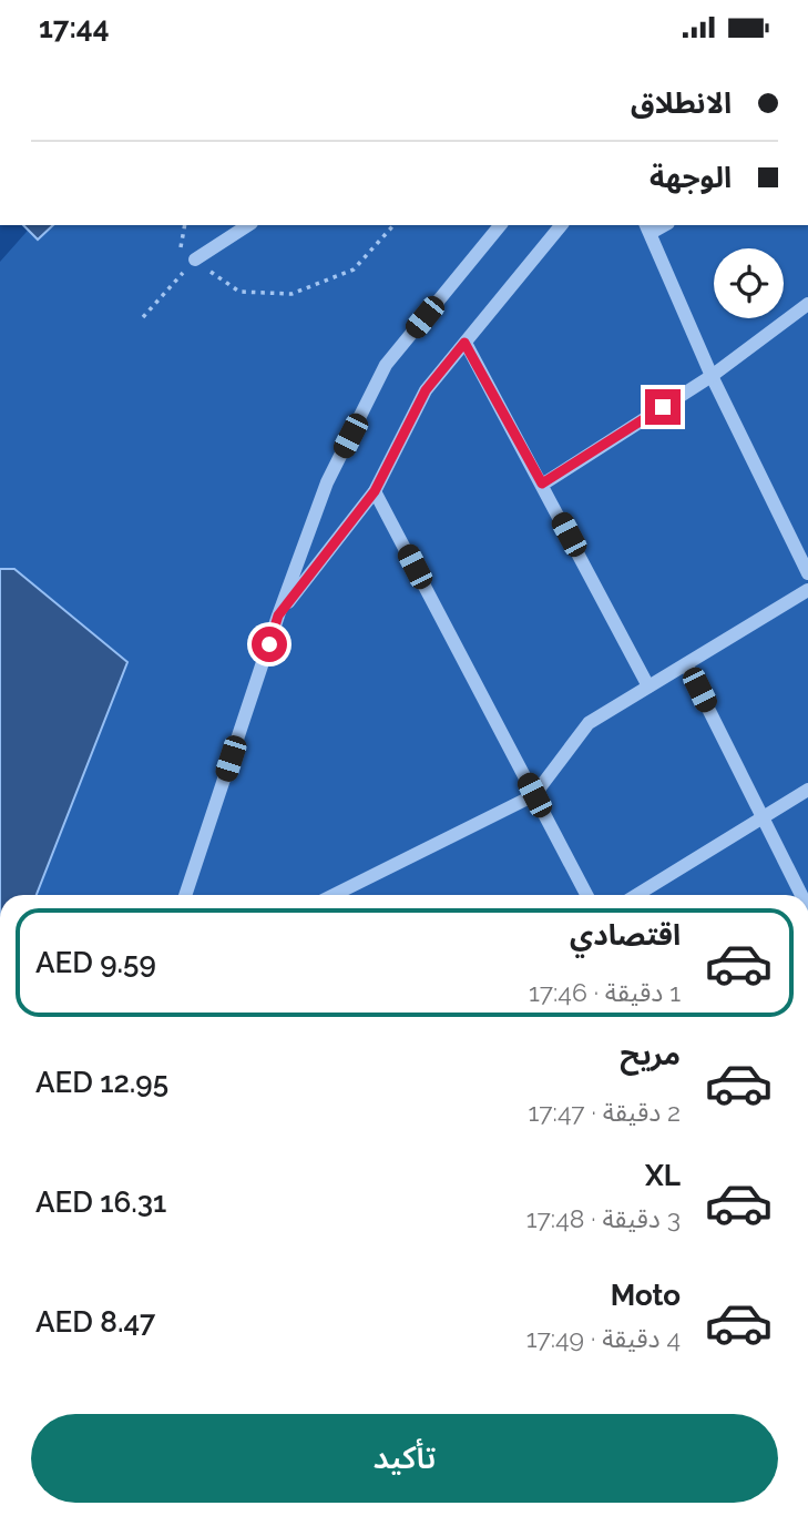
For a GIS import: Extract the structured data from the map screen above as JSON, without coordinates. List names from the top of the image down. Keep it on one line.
{"page":{"status":"17:44","banner":["الانطلاق","الوجهة"],"list":[{"name":"اقتصادي","note":"1 دقيقة · 17:46","value":"AED 9.59"},{"name":"مريح","note":"2 دقيقة · 17:47","value":"AED 12.95"},{"name":"XL","note":"3 دقيقة · 17:48","value":"AED 16.31"},{"name":"Moto","note":"4 دقيقة · 17:49","value":"AED 8.47"}],"buttons":"تأكيد"}}
